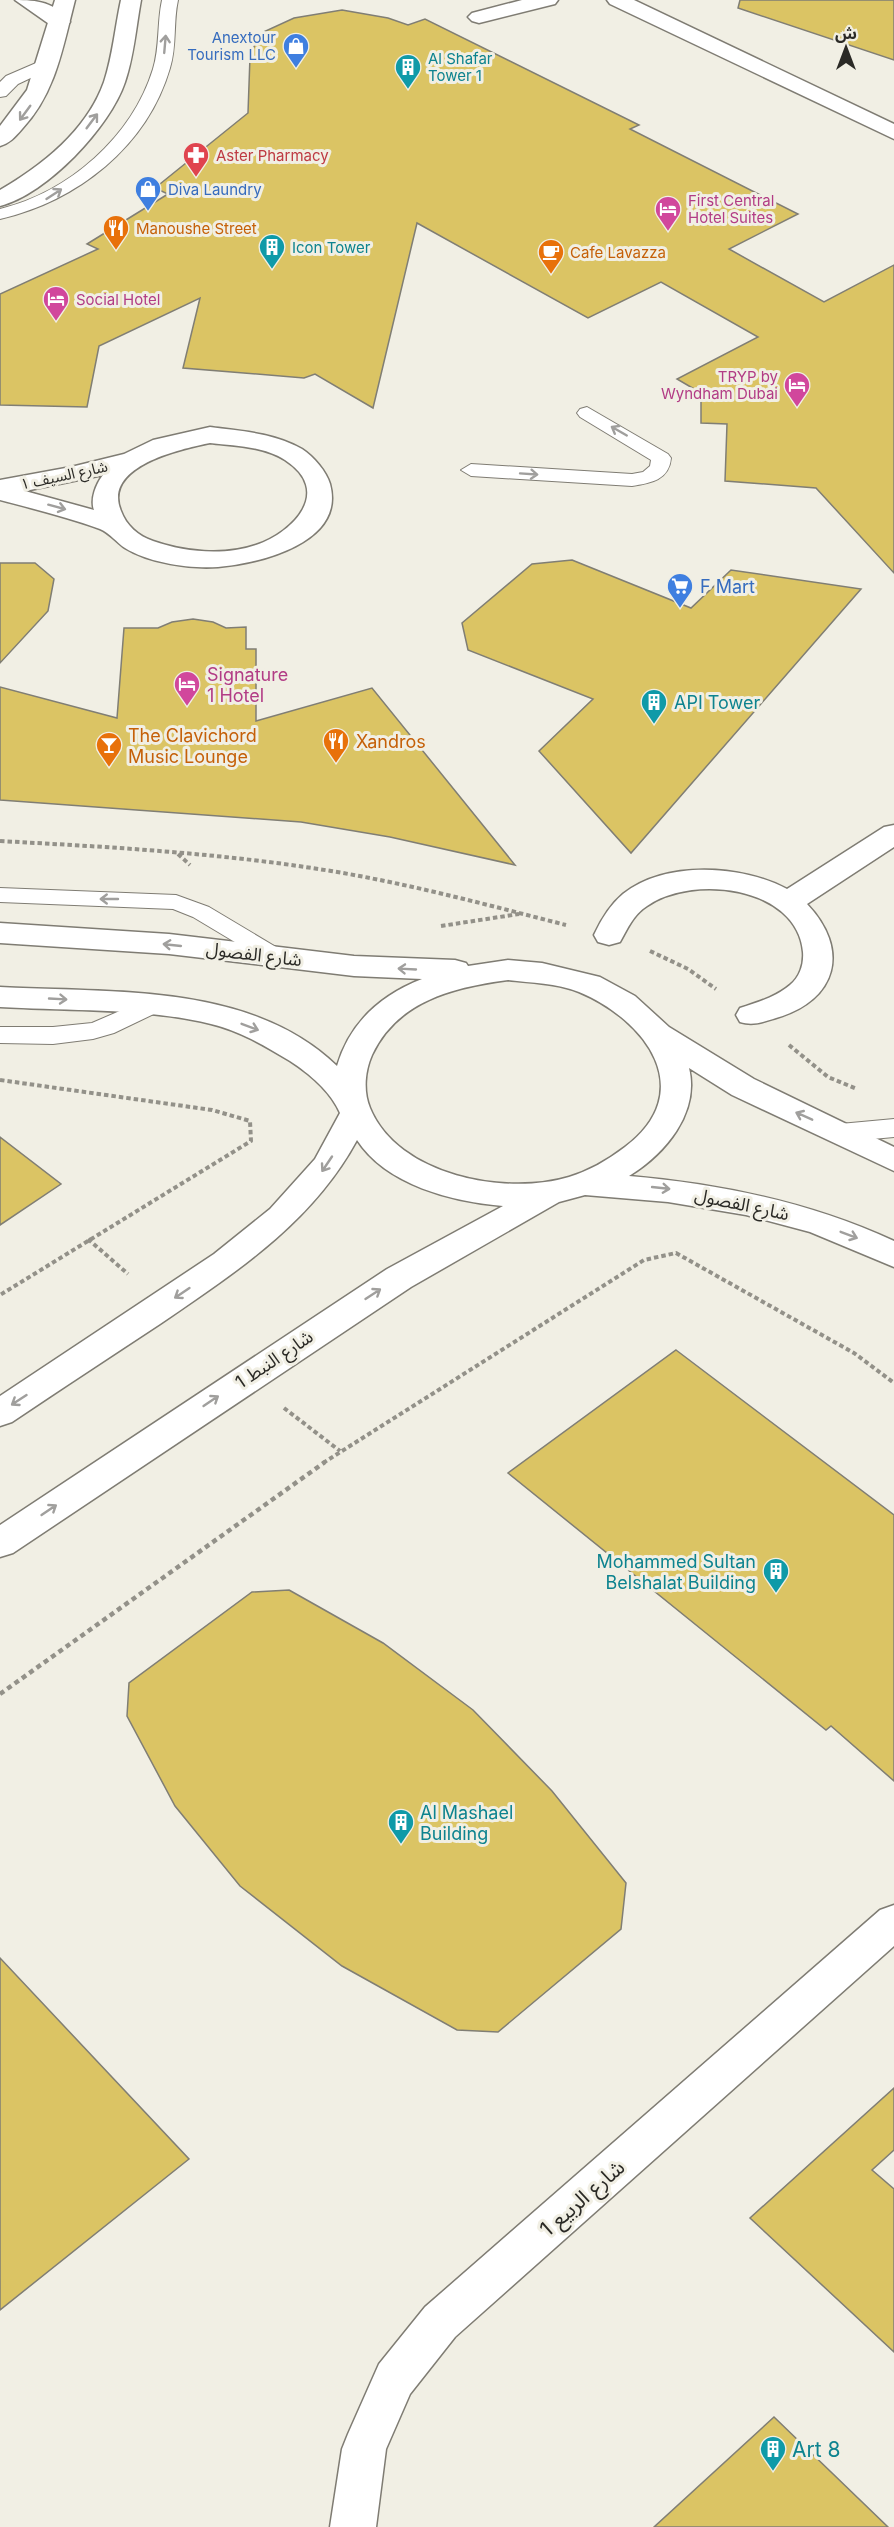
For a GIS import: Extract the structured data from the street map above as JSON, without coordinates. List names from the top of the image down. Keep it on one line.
{"streets":{"street":["شارع السيف ١","شارع الفصول","شارع النبط 1","شارع الربيع 1"]},"crossings":[["شارع الفصول","شارع النبط 1"]],"one_way":["شارع السيف ١"],"places":{"shop":["Anextour Tourism LLC","Diva Laundry"],"building":["Al Shafar Tower 1","Icon Tower","API Tower","Mohammed Sultan Belshalat Building","Al Mashael Building","Art 8"],"pharmacy":["Aster Pharmacy"],"hotel":["First Central Hotel Suites","Social Hotel","TRYP by Wyndham Dubai","Signature 1 Hotel"],"restaurant":["Manoushe Street","Xandros"],"cafe":["Cafe Lavazza"],"supermarket":["F Mart"],"bar":["The Clavichord Music Lounge"]},"north":"top"}
